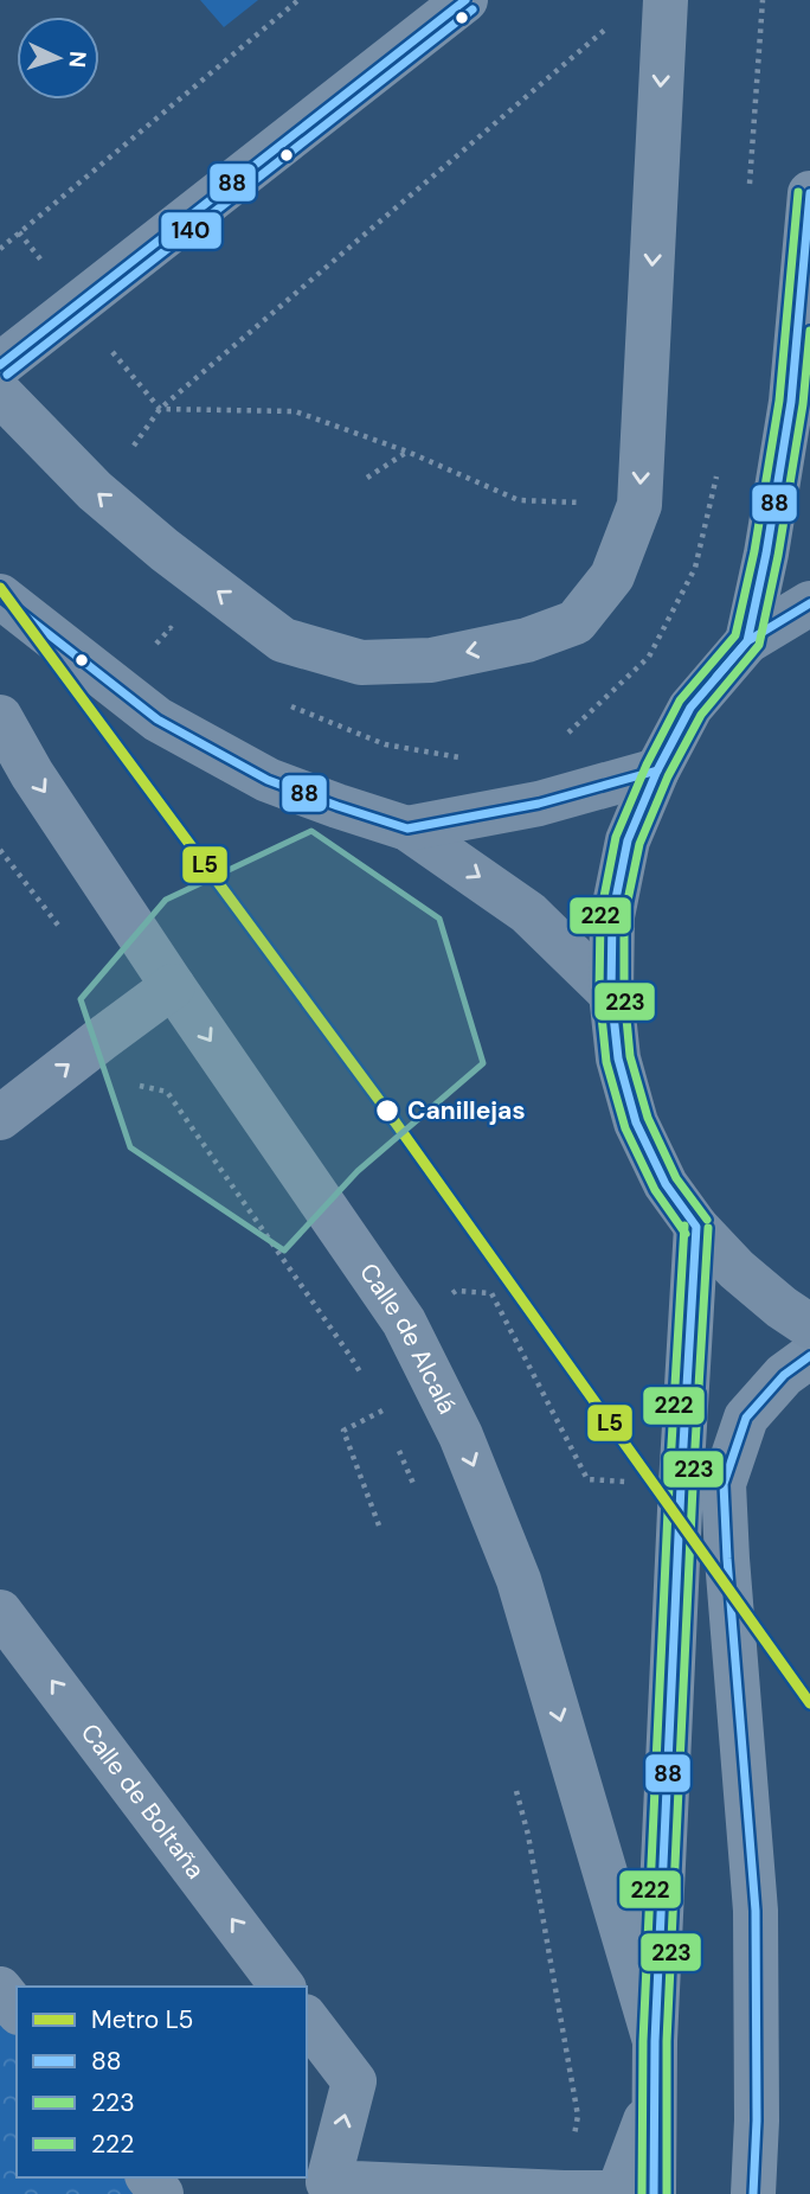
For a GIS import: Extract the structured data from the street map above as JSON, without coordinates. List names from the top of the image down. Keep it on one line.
{"streets":{"street":["Calle de Alcalá","Calle de Boltaña"]},"one_way":["Calle de Alcalá","Calle de Boltaña"],"places":["Canillejas"],"lines":["transit line 88","transit line 140","transit line 222","transit line 223","metro line L5"],"legend":["Metro L5","88","223","222"],"north":"right"}
